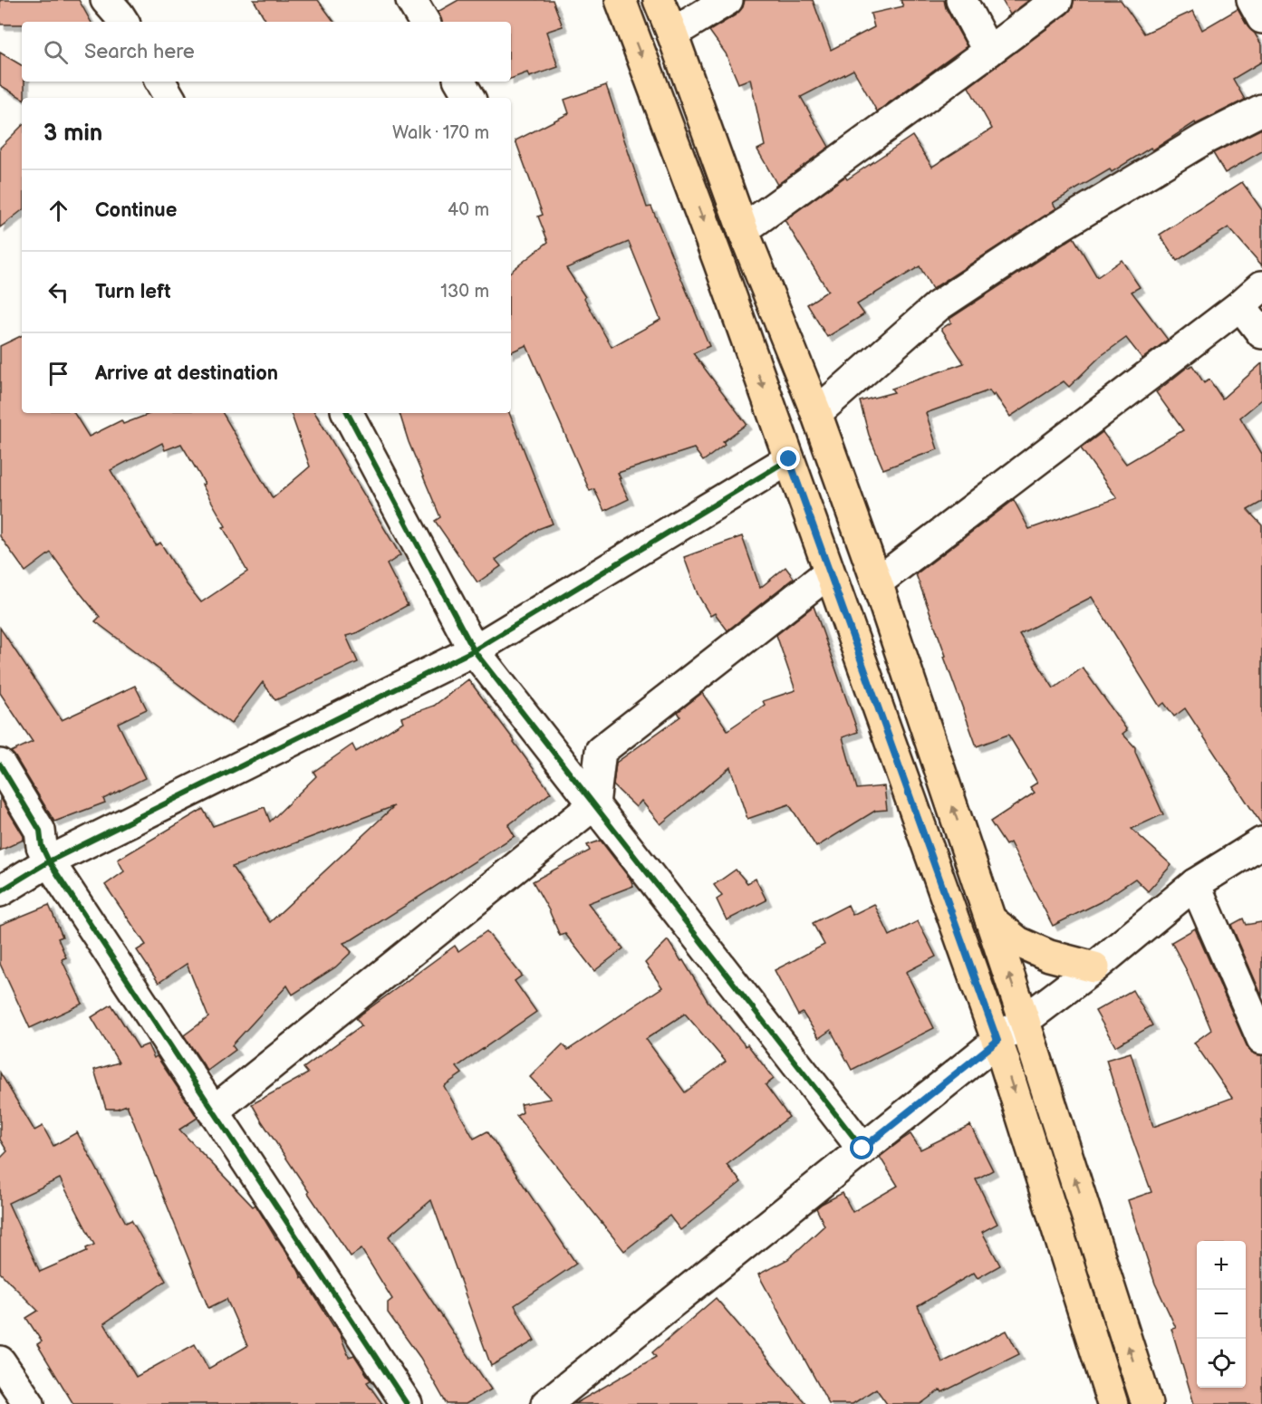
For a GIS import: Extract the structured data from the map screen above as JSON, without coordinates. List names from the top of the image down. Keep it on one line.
{"page":{"search":"Search here","heading":["3 min","Walk · 170 m"],"list":[["Continue","40 m"],["Turn left","130 m"],"Arrive at destination"],"map_buttons":["+","−"]}}
